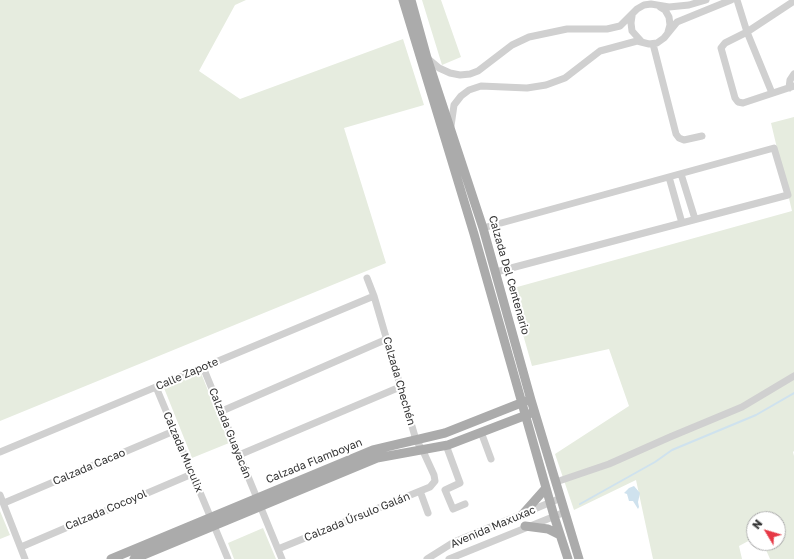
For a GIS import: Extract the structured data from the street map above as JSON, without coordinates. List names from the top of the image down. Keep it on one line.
{"streets":{"main road":["Calzada Del Centenario","Calzada Flamboyan"],"street":["Calle Zapote","Calzada Chechén","Calzada Guayacán","Calzada Muculix","Calzada Cacao","Calzada Cocoyol","Calzada Úrsulo Galán","Avenida Maxuxac"]},"crossings":[["Calzada Del Centenario","Calzada Flamboyan"],["Calzada Del Centenario","Avenida Maxuxac"],["Calle Zapote","Calzada Chechén"],["Calle Zapote","Calzada Guayacán"],["Calle Zapote","Calzada Muculix"],["Calzada Chechén","Calzada Flamboyan"],["Calzada Chechén","Calzada Úrsulo Galán"],["Calzada Guayacán","Calzada Flamboyan"],["Calzada Guayacán","Calzada Úrsulo Galán"],["Calzada Muculix","Calzada Flamboyan"],["Calzada Muculix","Calzada Cacao"],["Calzada Muculix","Calzada Cocoyol"]],"north":"top left"}
